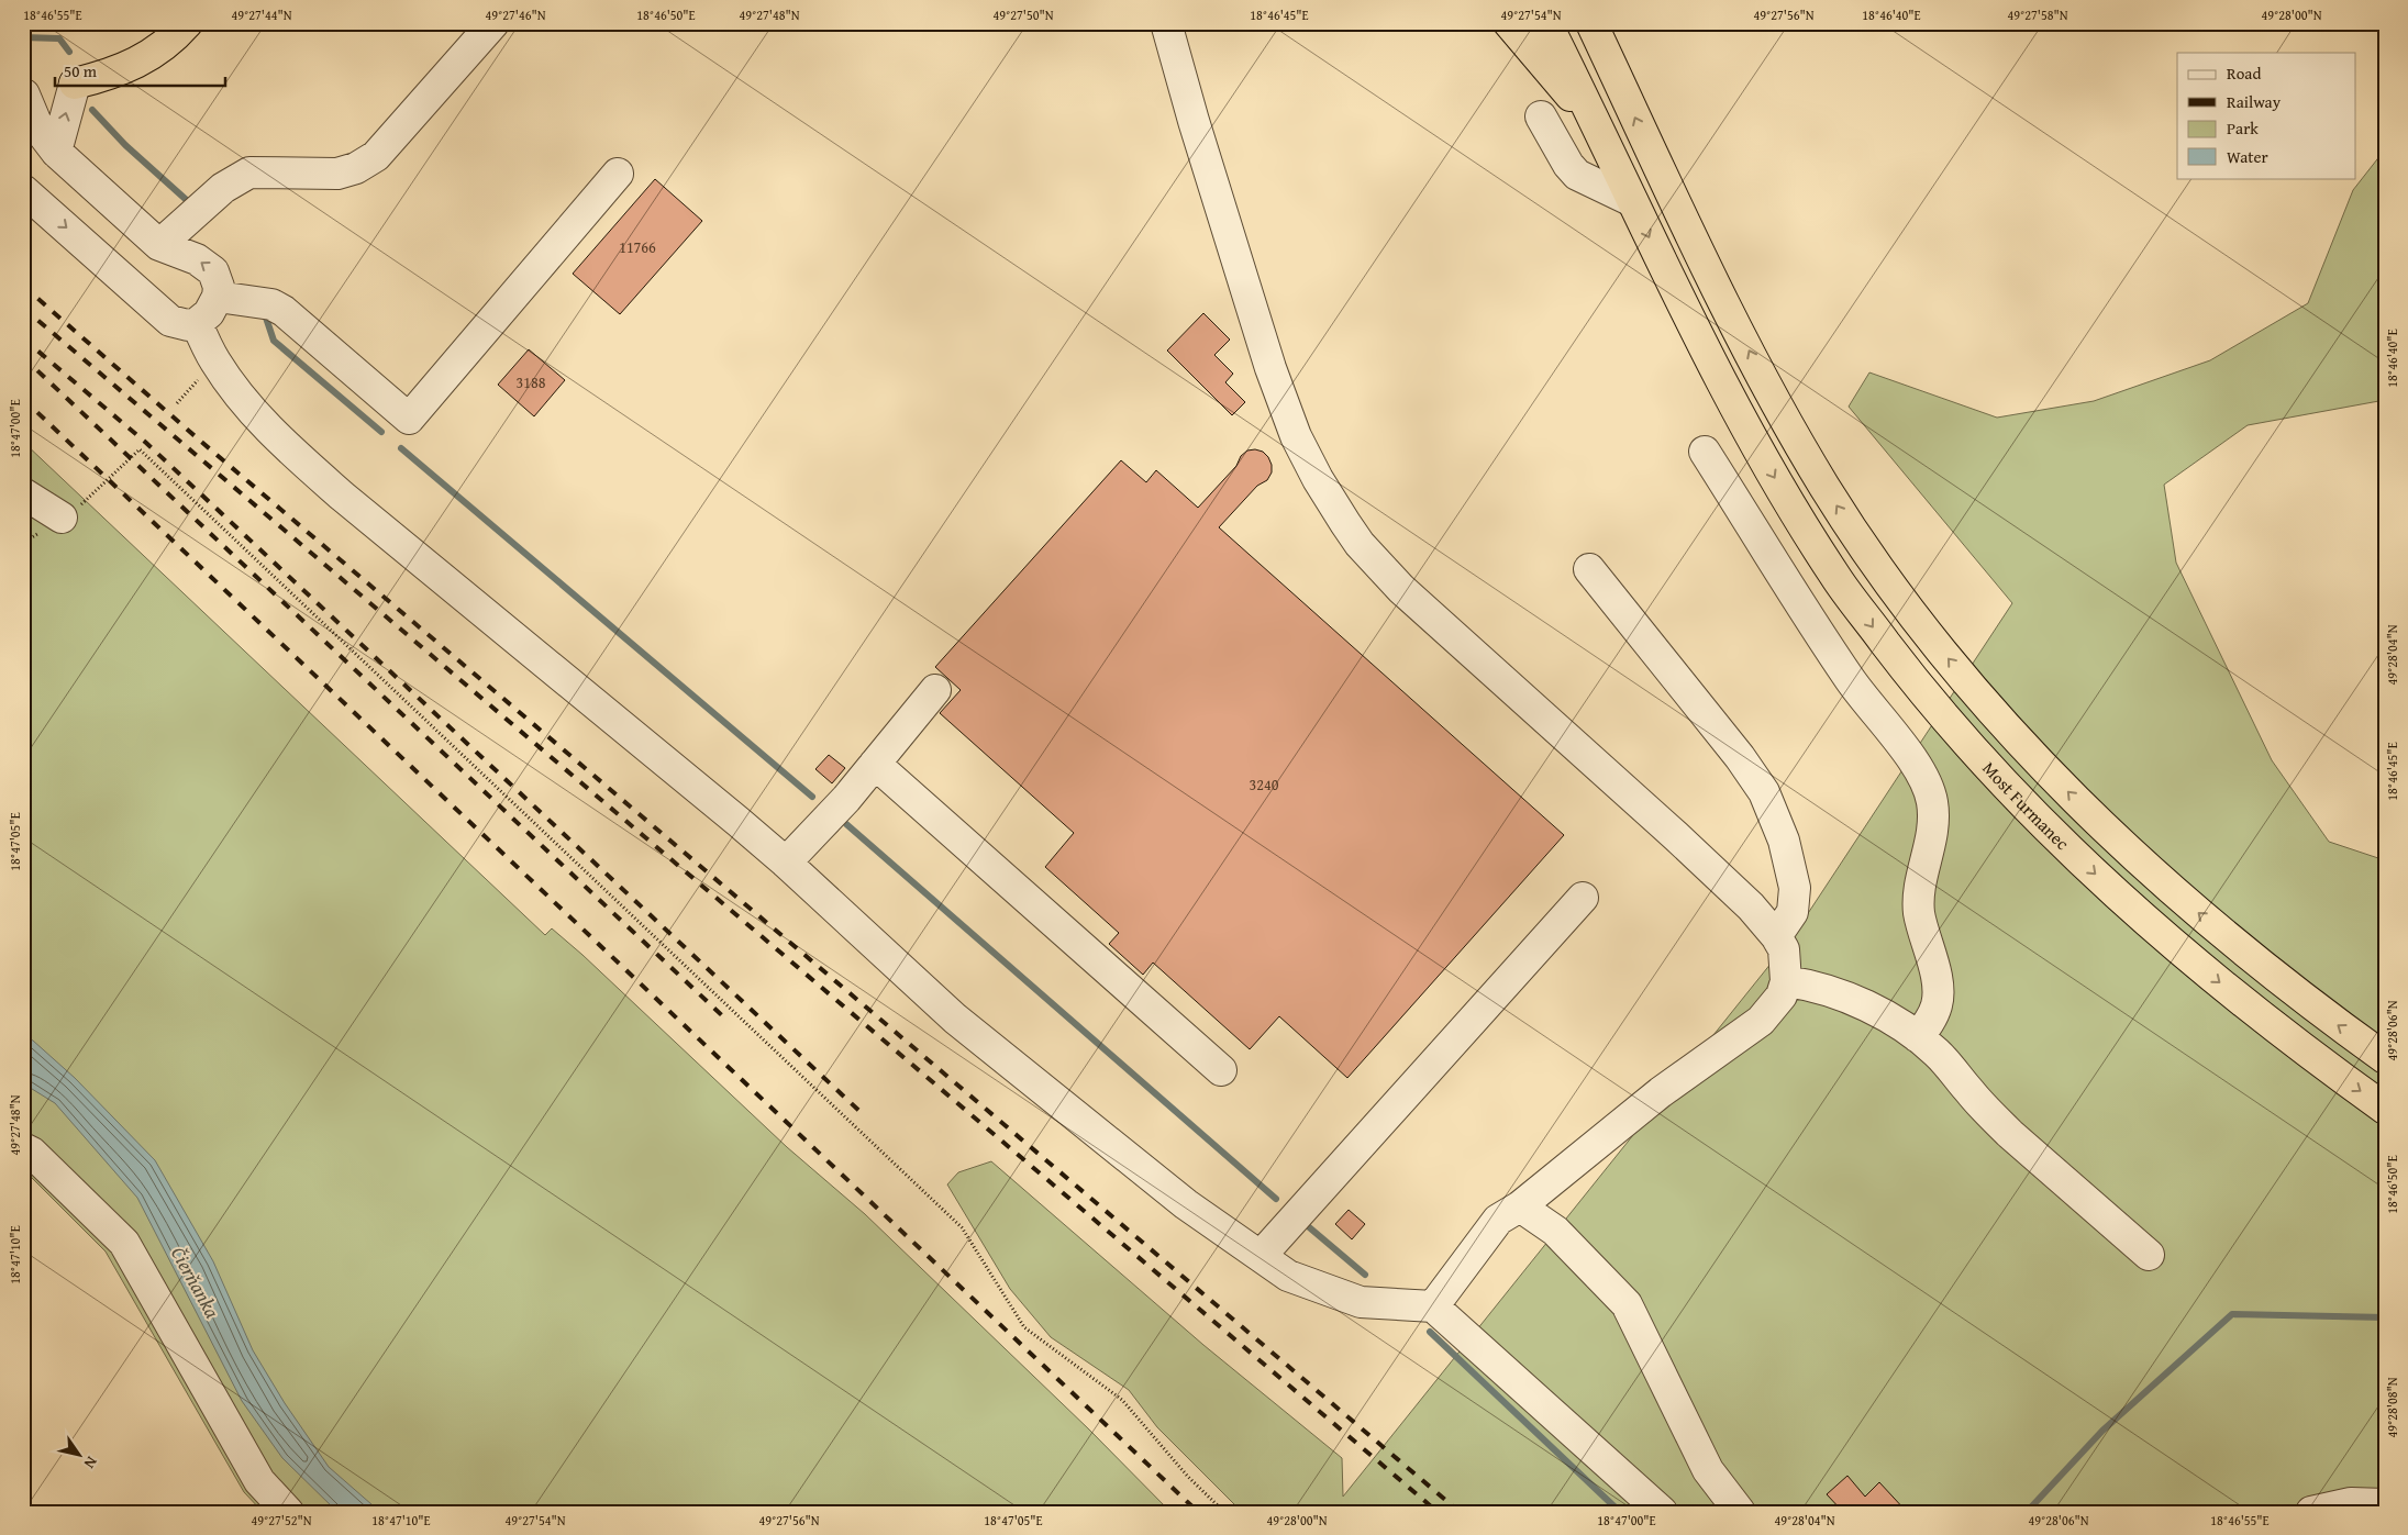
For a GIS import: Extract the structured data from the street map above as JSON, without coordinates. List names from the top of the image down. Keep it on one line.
{"streets":{"highway":["Most Furmanec"]},"water":["Čierňanka"],"house_numbers":["11766","3188","3240"],"legend":["Road","Railway","Park","Water"],"scale_bar":"50 m","north":"bottom right","coordinates":["18°46'55\"E","49°27'44\"N","49°27'46\"N","18°46'50\"E","49°27'48\"N","49°27'50\"N","18°46'45\"E","49°27'54\"N","49°27'56\"N","18°46'40\"E","49°27'58\"N","49°28'00\"N","18°47'00\"E","49°28'04\"N","18°47'05\"E","49°28'06\"N","18°47'10\"E","49°28'08\"N","49°27'52\"N"]}
